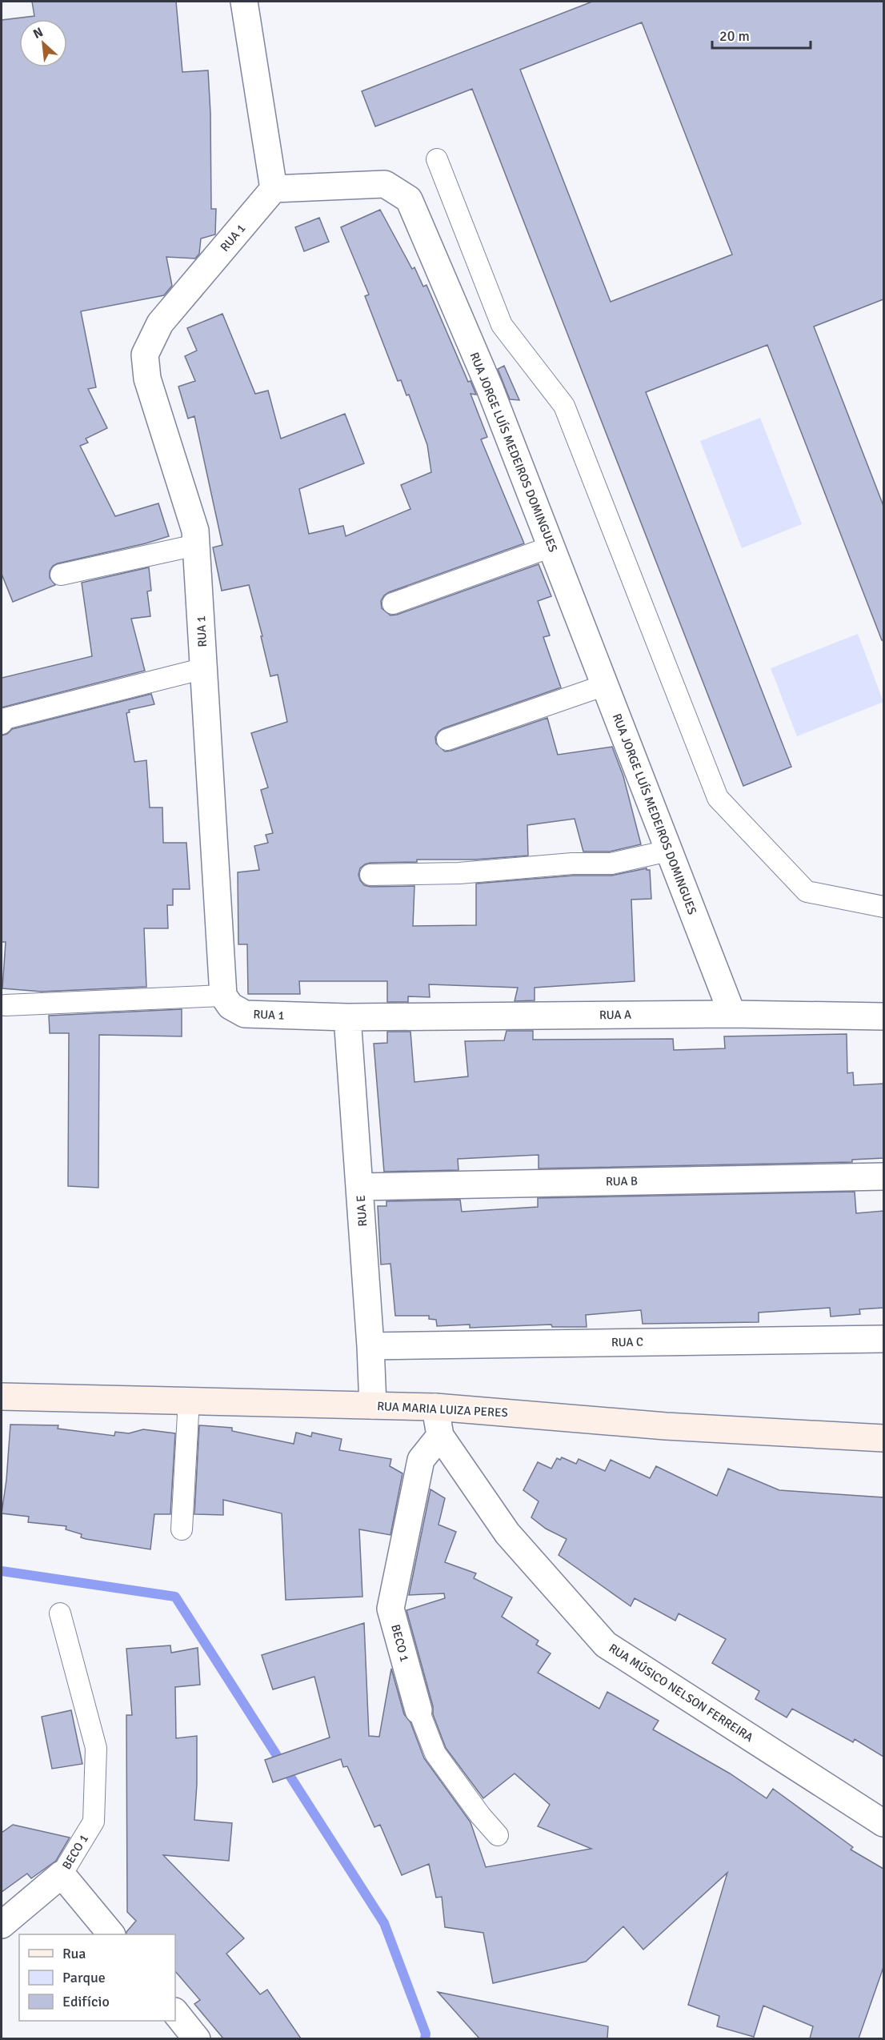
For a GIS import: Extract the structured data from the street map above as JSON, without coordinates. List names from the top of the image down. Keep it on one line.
{"streets":{"street":["RUA 1","RUA JORGE LUÍS MEDEIROS DOMINGUES","RUA A","RUA B","RUA E","RUA C","RUA MARIA LUIZA PERES","BECO 1","RUA MÚSICO NELSON FERREIRA"]},"crossings":[["RUA 1","RUA JORGE LUÍS MEDEIROS DOMINGUES"],["RUA 1","RUA A"],["RUA 1","RUA E"],["RUA JORGE LUÍS MEDEIROS DOMINGUES","RUA A"],["RUA A","RUA E"],["RUA B","RUA E"],["RUA E","RUA C"],["RUA E","RUA MARIA LUIZA PERES"],["RUA MARIA LUIZA PERES","RUA MÚSICO NELSON FERREIRA"],["BECO 1","RUA MÚSICO NELSON FERREIRA"]],"legend":["Rua","Parque","Edifício"],"scale_bar":"20 m","north":"top left"}
